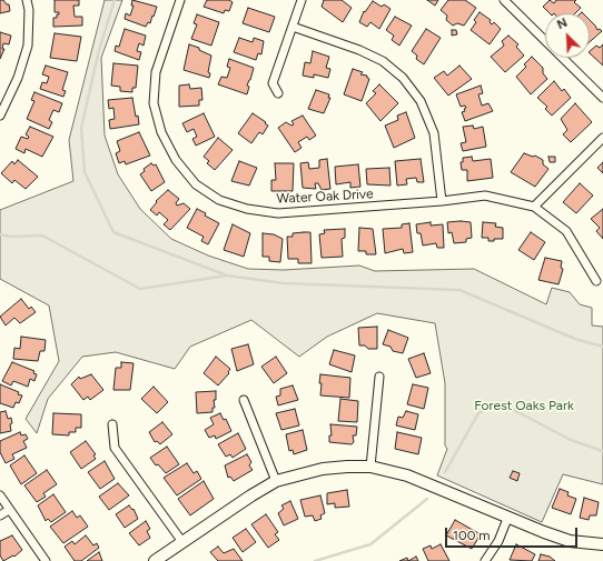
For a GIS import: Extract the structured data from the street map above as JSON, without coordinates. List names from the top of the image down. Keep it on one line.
{"streets":{"street":["Water Oak Drive"]},"parks":["Forest Oaks Park"],"scale_bar":"100 m","north":"top left"}
